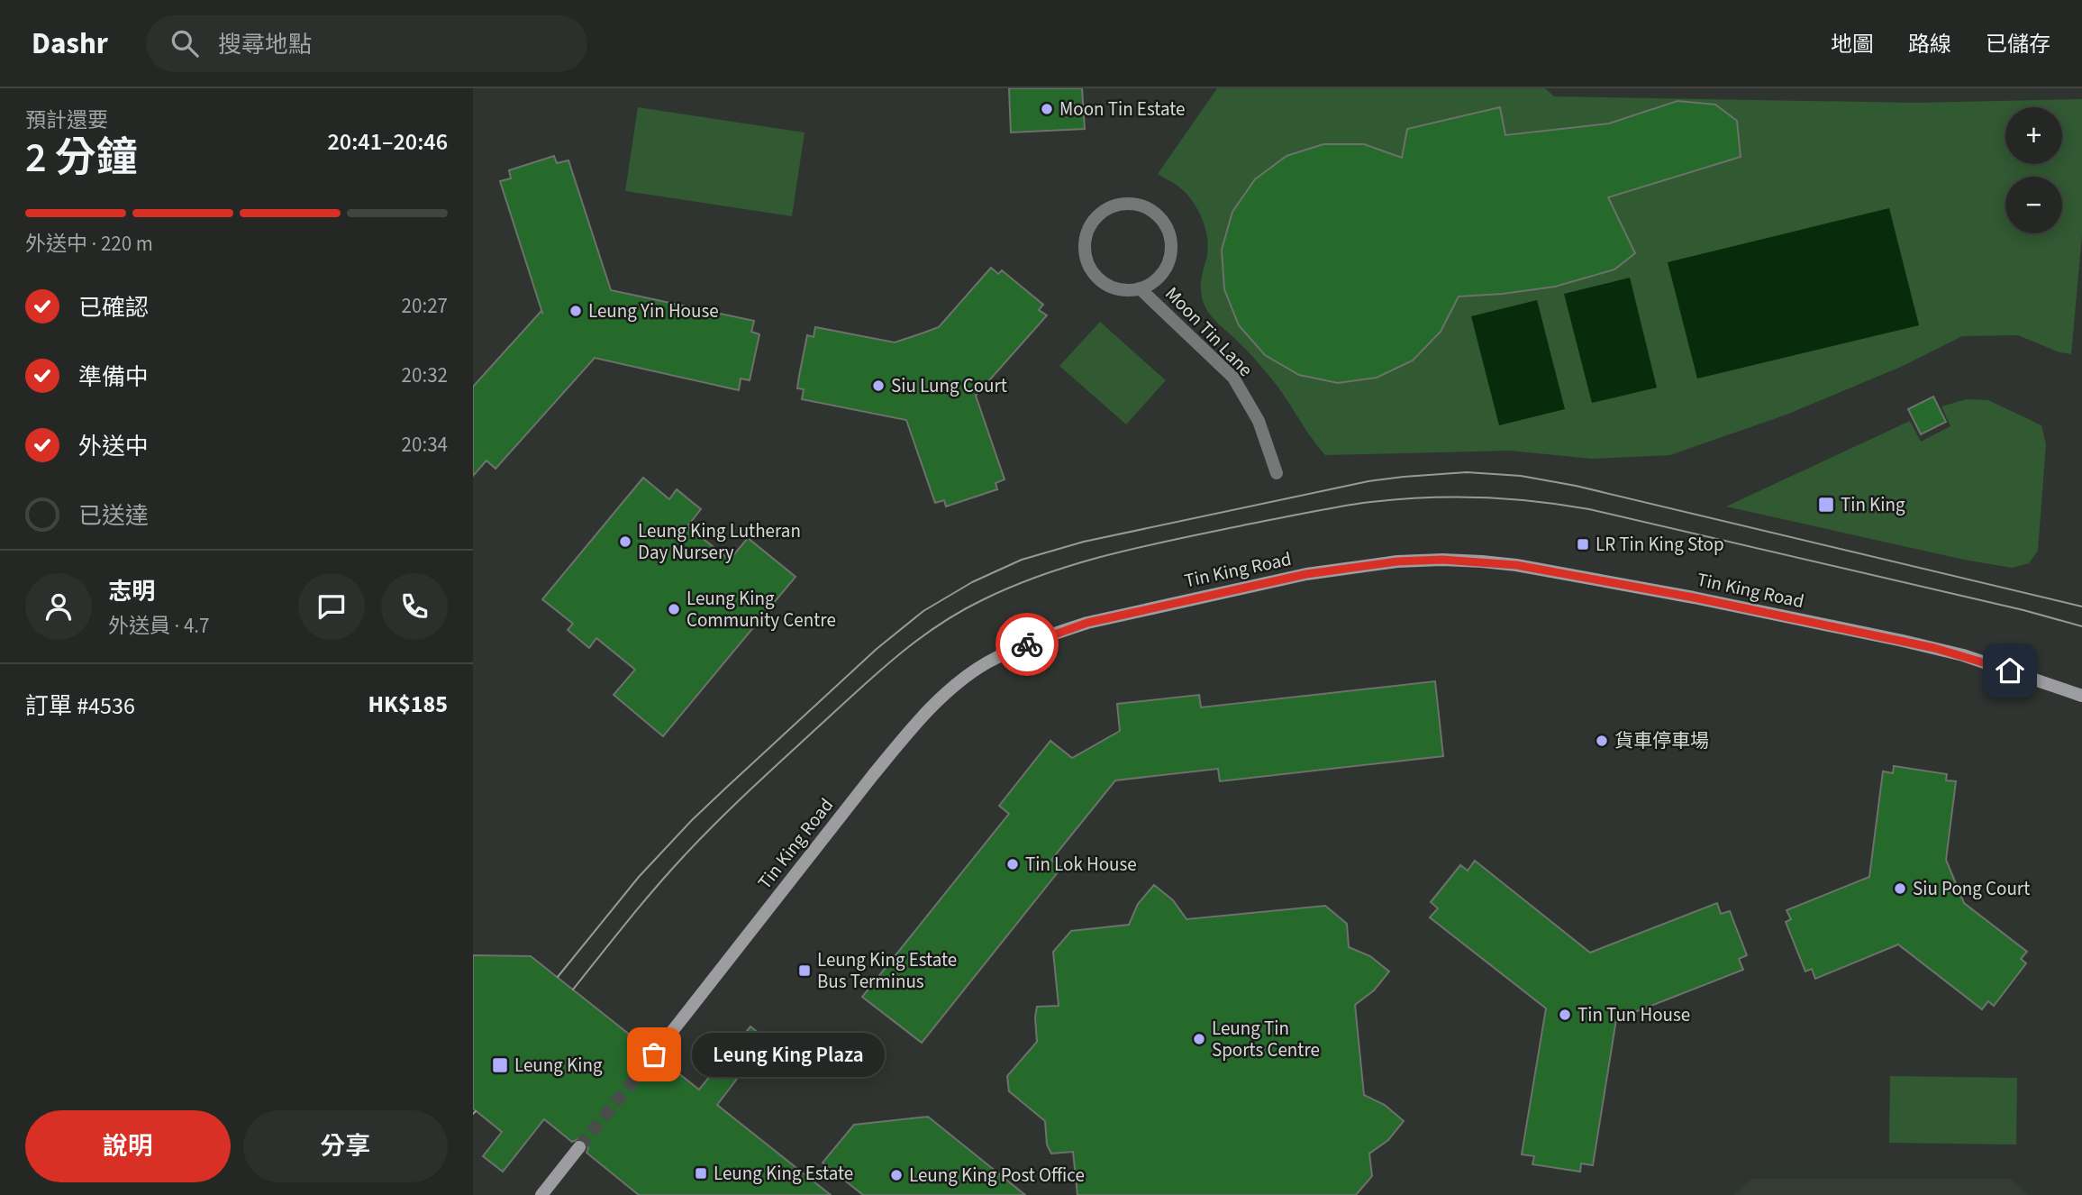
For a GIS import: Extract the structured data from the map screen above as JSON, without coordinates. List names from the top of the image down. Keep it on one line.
{"streets":{"street":["Moon Tin Lane","Tin King Road"]},"places":{"other":["Moon Tin Estate","Leung Yin House","Siu Lung Court","Leung King Lutheran Day Nursery","Leung King Community Centre","貨車停車場","Tin Lok House","Siu Pong Court","Tin Tun House","Leung Tin Sports Centre","Leung King Plaza","Leung King Post Office"],"transit":["Tin King","LR Tin King Stop","Leung King Estate Bus Terminus","Leung King","Leung King Estate"]},"page":{"header":"Dashr","search":"搜尋地點","nav":["地圖","路線","已儲存"],"heading":["2 分鐘","預計還要","20:41–20:46"],"panel":["志明","外送員 · 4.7","訂單 #4536","HK$185"],"map_buttons":["+","−"],"bar":"外送中 · 220 m","list":[["已確認","20:27"],["準備中","20:32"],["外送中","20:34"],"已送達"],"bubble":"Leung King Plaza","buttons":["說明","分享"]}}
